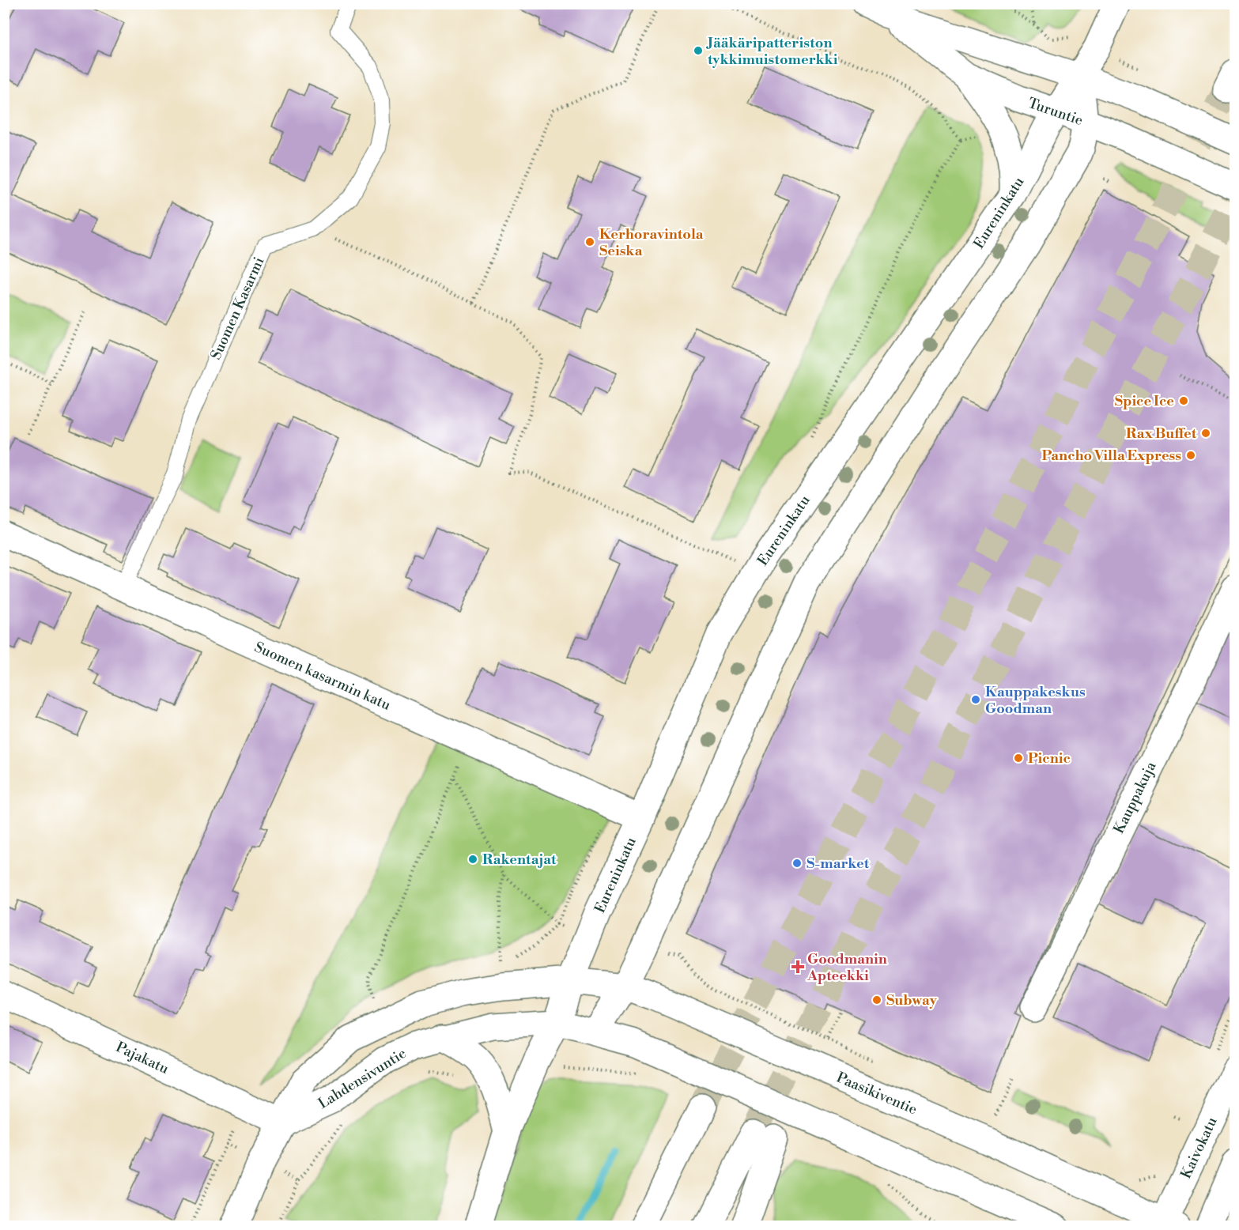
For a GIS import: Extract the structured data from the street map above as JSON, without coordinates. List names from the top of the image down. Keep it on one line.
{"streets":{"main road":["Turuntie","Eureninkatu","Suomen kasarmin katu","Kauppakuja","Pajakatu","Lahdensivuntie","Paasikiventie","Kaivokatu"],"lane":["Suomen Kasarmi"]},"crossings":[["Turuntie","Eureninkatu"],["Eureninkatu","Suomen kasarmin katu"],["Eureninkatu","Lahdensivuntie"],["Eureninkatu","Paasikiventie"],["Suomen Kasarmi","Suomen kasarmin katu"],["Pajakatu","Lahdensivuntie"],["Lahdensivuntie","Paasikiventie"],["Paasikiventie","Kaivokatu"]],"places":{"other":["Jääkäripatteriston tykkimuistomerkki","Kerhoravintola Seiska","Spice Ice","Rax Buffet","Pancho Villa Express","Kauppakeskus Goodman","Picnic","Rakentajat","S-market","Subway"],"health":["Goodmanin Apteekki"]}}
